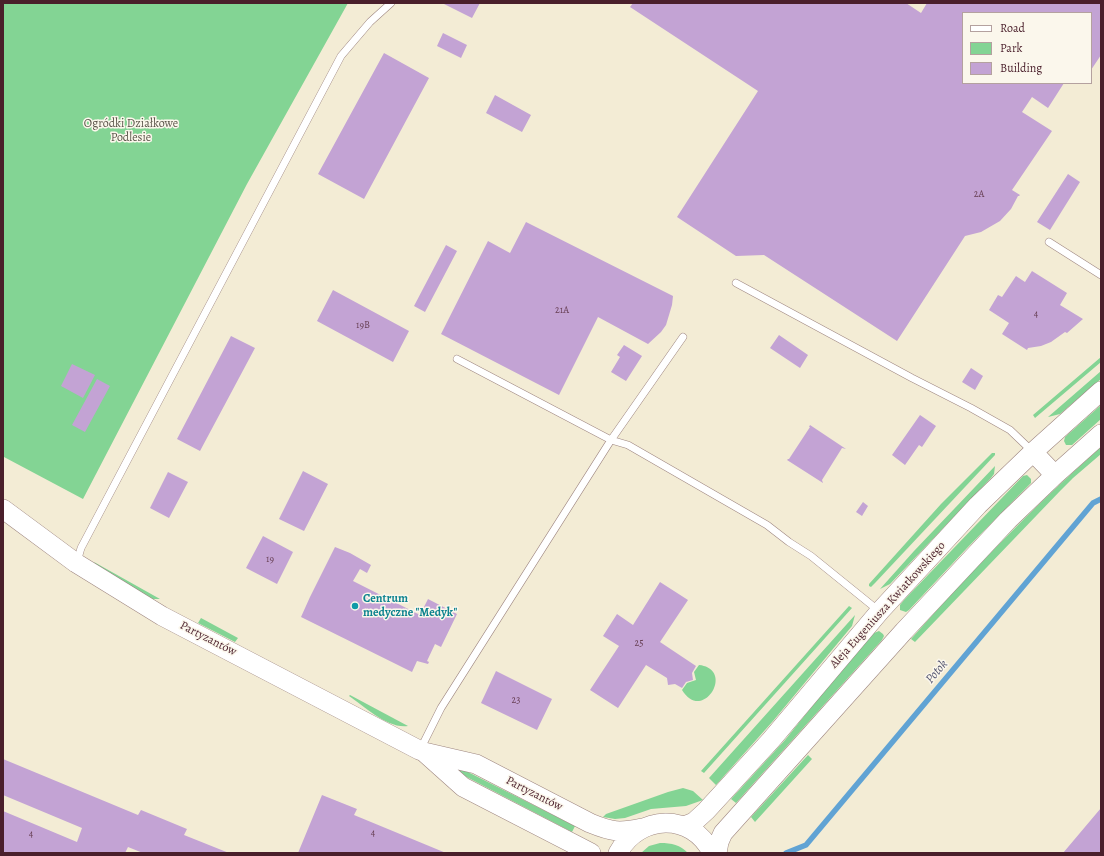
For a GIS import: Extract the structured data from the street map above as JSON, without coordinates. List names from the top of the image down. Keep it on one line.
{"streets":{"street":["Aleja Eugeniusza Kwiatkowskiego","Partyzantów"]},"crossings":[["Aleja Eugeniusza Kwiatkowskiego","Partyzantów"]],"water":["Potok"],"parks":["Ogródki Działkowe Podlesie"],"places":["Centrum medyczne \"Medyk\""],"house_numbers":["2A","21A","4","19B","19","25","23","4","4"],"legend":["Road","Park","Building"]}
